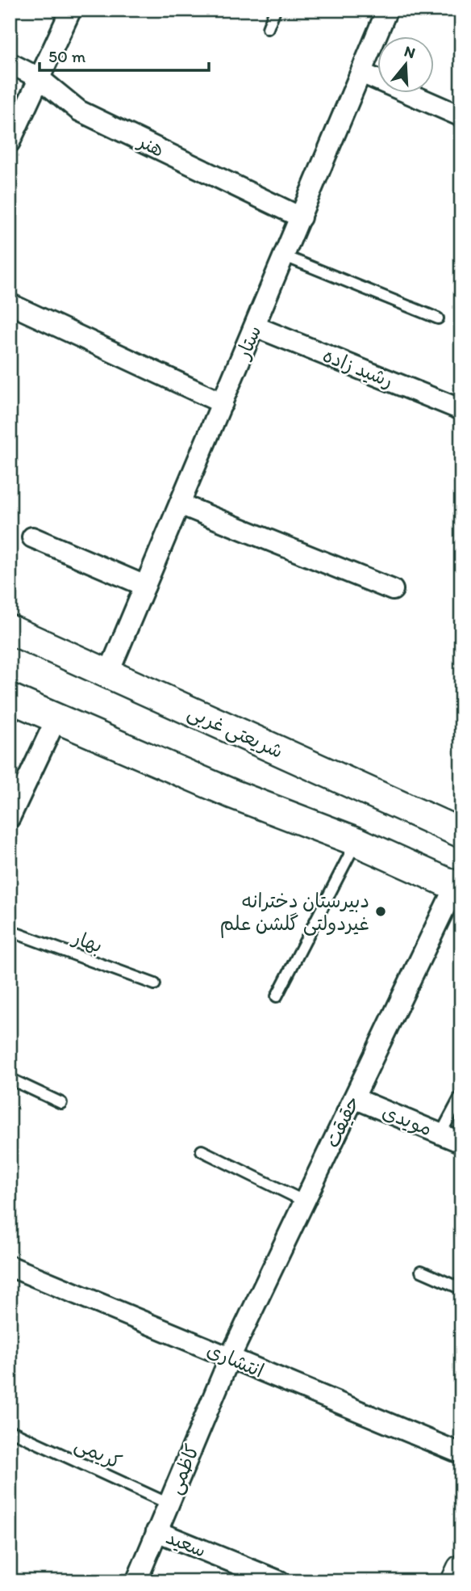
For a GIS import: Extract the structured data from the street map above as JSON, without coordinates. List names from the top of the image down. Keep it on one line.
{"streets":{"main road":["شریعتی غربی"],"street":["هنر","ستار","رشید زاده","مویدی","حقیقت","انتشاری","کاظمی","سعید"],"lane":["بهار","کریمی"]},"crossings":[["هنر","ستار"],["ستار","رشید زاده"],["ستار","شریعتی غربی"],["مویدی","حقیقت"],["حقیقت","انتشاری"],["حقیقت","کاظمی"],["انتشاری","کاظمی"],["کریمی","کاظمی"],["کاظمی","سعید"]],"places":["دبیرستان دخترانه غیردولتی گلشن علم"],"scale_bar":"50 m","north":"top"}
